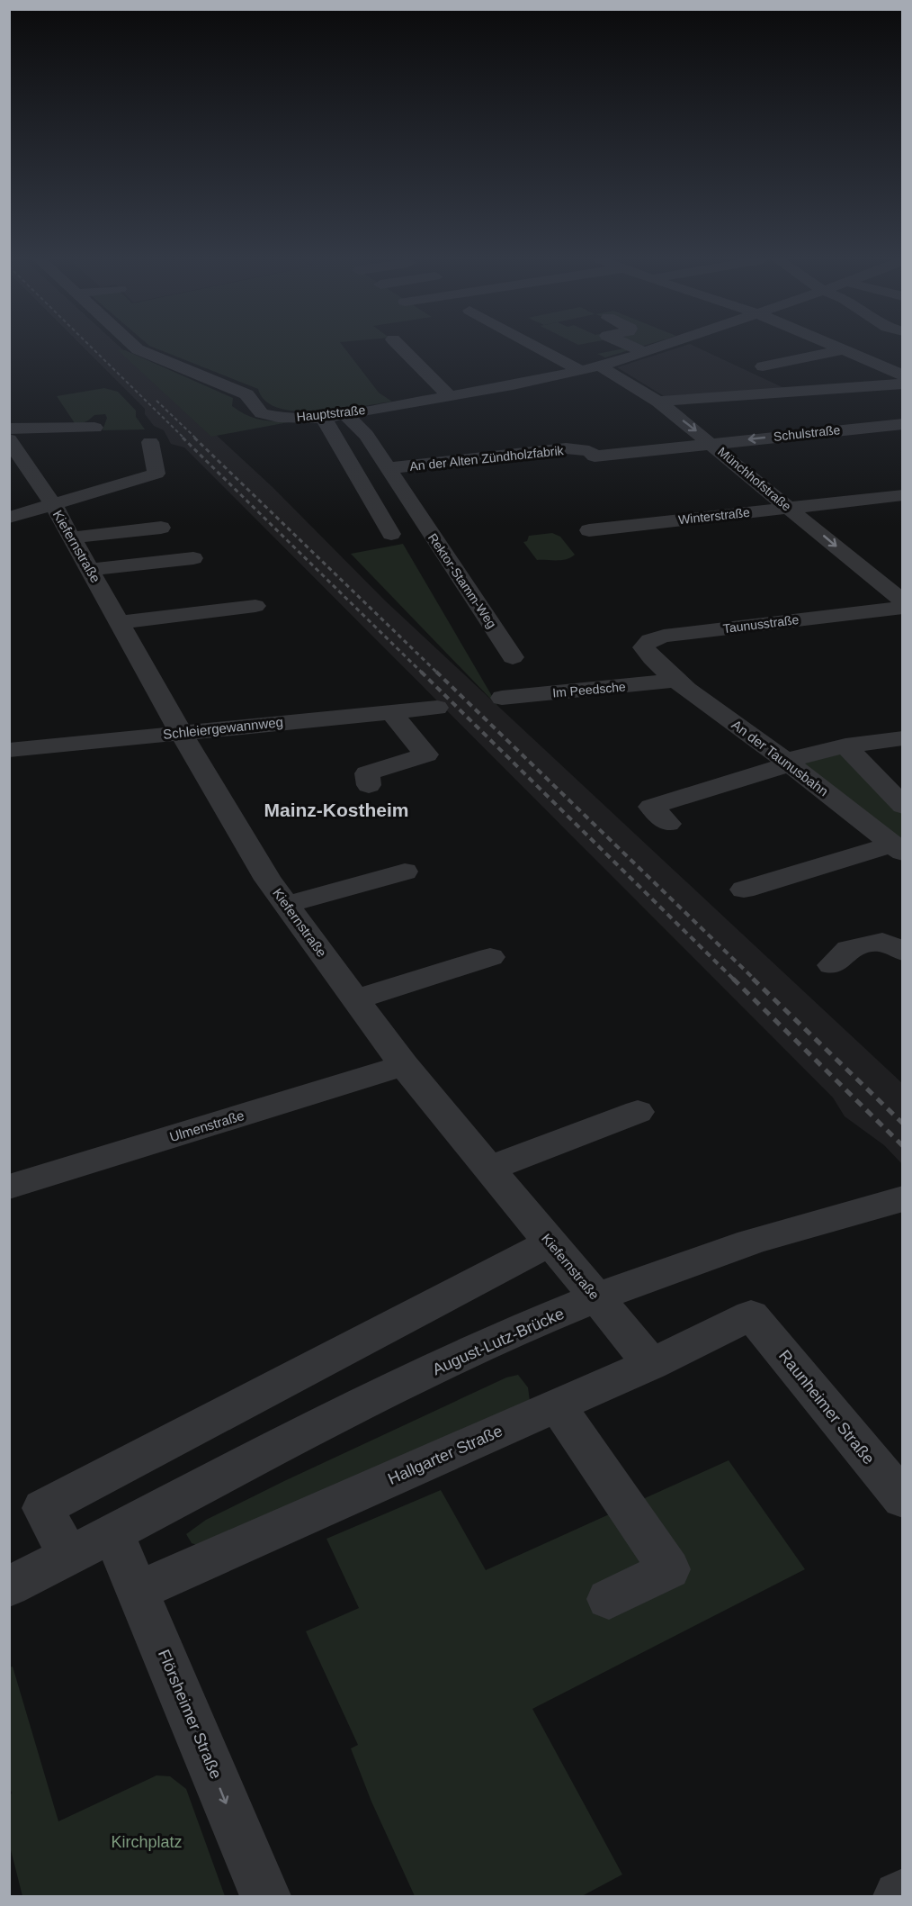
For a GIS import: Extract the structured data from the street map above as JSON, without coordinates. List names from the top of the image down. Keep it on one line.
{"streets":{"street":["Hauptstraße","Schulstraße","An der Alten Zündholzfabrik","Münchhofstraße","Winterstraße","Kiefernstraße","Rektor-Stamm-Weg","Taunusstraße","Im Peedsche","Schleiergewannweg","An der Taunusbahn","Ulmenstraße","August-Lutz-Brücke","Raunheimer Straße","Hallgarter Straße","Flörsheimer Straße"]},"crossings":[["Hauptstraße","Münchhofstraße"],["Schulstraße","An der Alten Zündholzfabrik"],["Schulstraße","Münchhofstraße"],["An der Alten Zündholzfabrik","Münchhofstraße"],["An der Alten Zündholzfabrik","Rektor-Stamm-Weg"],["Münchhofstraße","Winterstraße"],["Kiefernstraße","Schleiergewannweg"],["Kiefernstraße","Ulmenstraße"],["Kiefernstraße","Hallgarter Straße"],["Taunusstraße","An der Taunusbahn"],["Im Peedsche","An der Taunusbahn"],["August-Lutz-Brücke","Flörsheimer Straße"],["Raunheimer Straße","Hallgarter Straße"],["Hallgarter Straße","Flörsheimer Straße"]],"one_way":["Münchhofstraße","Flörsheimer Straße"],"districts":["Mainz-Kostheim"],"parks":["Kirchplatz"]}
